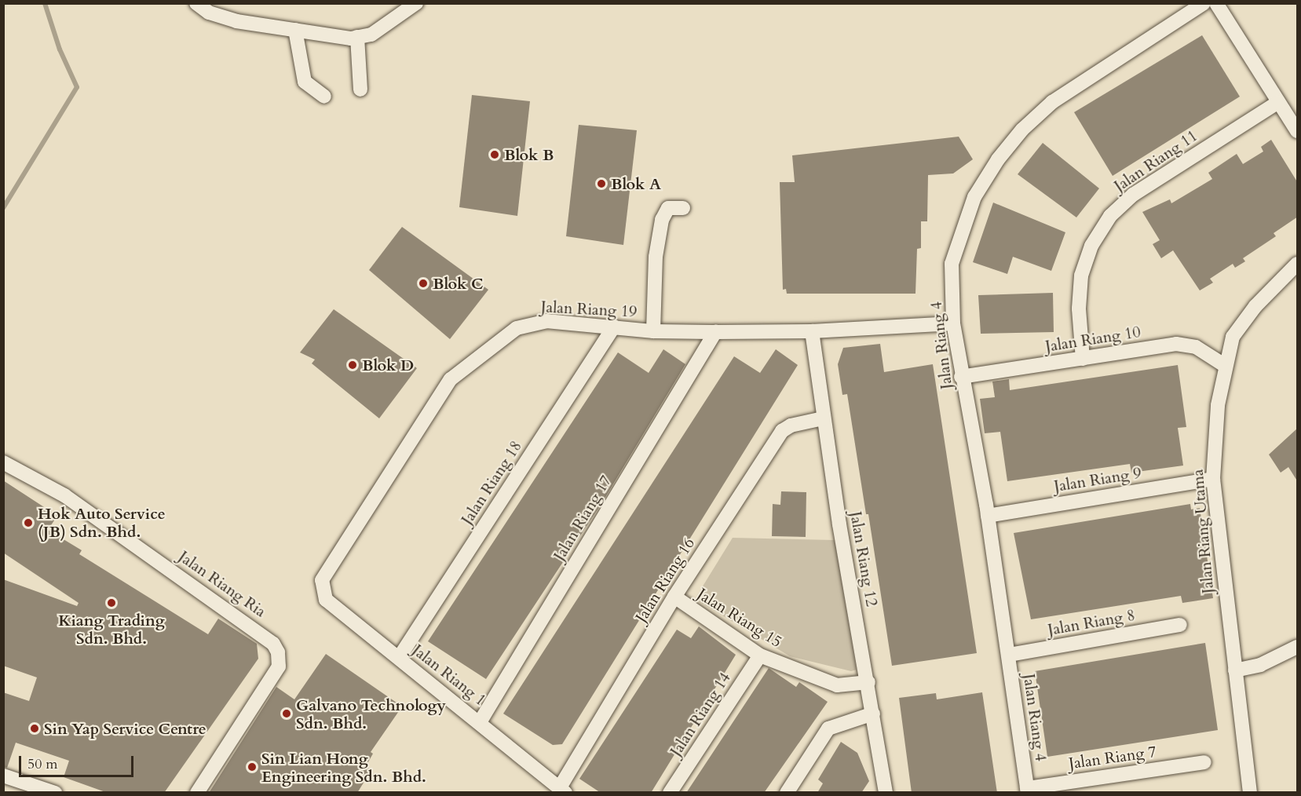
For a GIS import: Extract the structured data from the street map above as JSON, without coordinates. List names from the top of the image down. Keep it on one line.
{"streets":{"street":["Jalan Riang 11","Jalan Riang 19","Jalan Riang 10","Jalan Riang 4","Jalan Riang 9","Jalan Riang 18","Jalan Riang 17","Jalan Riang Utama","Jalan Riang 12","Jalan Riang 16","Jalan Riang Ria","Jalan Riang 15","Jalan Riang 8","Jalan Riang 1","Jalan Riang 14","Jalan Riang 7"]},"crossings":[["Jalan Riang 11","Jalan Riang 10"],["Jalan Riang 19","Jalan Riang 4"],["Jalan Riang 19","Jalan Riang 18"],["Jalan Riang 19","Jalan Riang 17"],["Jalan Riang 19","Jalan Riang 12"],["Jalan Riang 19","Jalan Riang 1"],["Jalan Riang 10","Jalan Riang 4"],["Jalan Riang 10","Jalan Riang Utama"],["Jalan Riang 4","Jalan Riang 9"],["Jalan Riang 4","Jalan Riang 8"],["Jalan Riang 4","Jalan Riang 7"],["Jalan Riang 9","Jalan Riang Utama"],["Jalan Riang 18","Jalan Riang 1"],["Jalan Riang 17","Jalan Riang 1"],["Jalan Riang 12","Jalan Riang 16"],["Jalan Riang 12","Jalan Riang 15"],["Jalan Riang 16","Jalan Riang 15"],["Jalan Riang 16","Jalan Riang 1"],["Jalan Riang 15","Jalan Riang 14"]],"places":["Blok B","Blok A","Blok C","Blok D","Hok Auto Service (JB) Sdn. Bhd.","Kiang Trading Sdn. Bhd.","Galvano Technology Sdn. Bhd.","Sin Yap Service Centre","Sin Lian Hong Engineering Sdn. Bhd."],"scale_bar":"50 m"}
